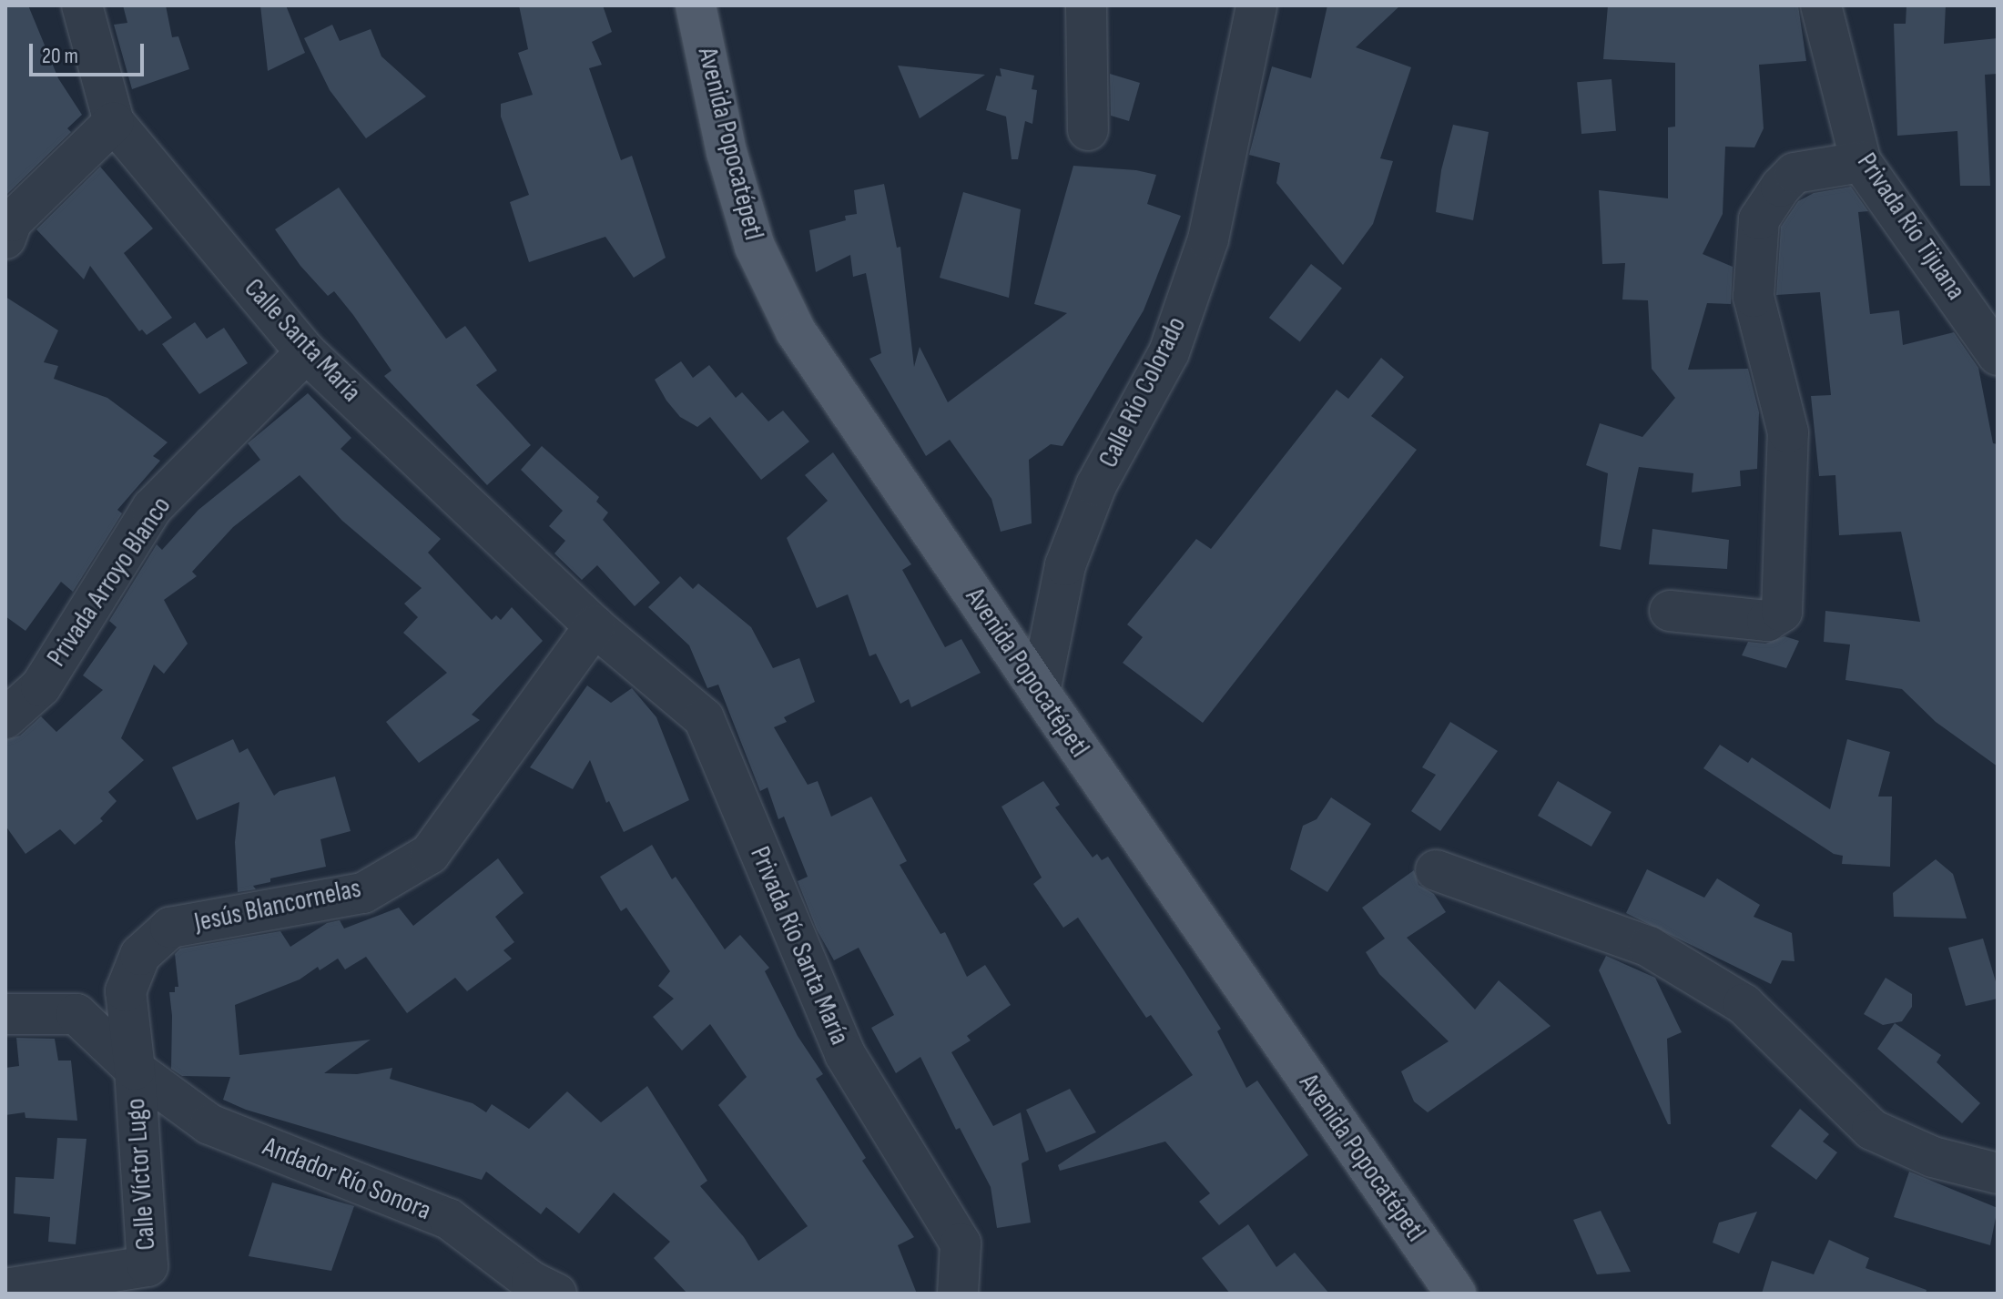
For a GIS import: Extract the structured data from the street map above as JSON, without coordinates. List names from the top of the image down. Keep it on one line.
{"streets":{"main road":["Avenida Popocatépetl"],"street":["Privada Río Tijuana","Calle Santa María","Calle Río Colorado","Privada Arroyo Blanco","Jesús Blancornelas","Privada Río Santa María","Calle Víctor Lugo","Andador Río Sonora"]},"crossings":[["Avenida Popocatépetl","Calle Río Colorado"],["Calle Santa María","Privada Arroyo Blanco"],["Calle Santa María","Jesús Blancornelas"],["Calle Santa María","Privada Río Santa María"],["Jesús Blancornelas","Privada Río Santa María"],["Jesús Blancornelas","Calle Víctor Lugo"],["Jesús Blancornelas","Andador Río Sonora"],["Calle Víctor Lugo","Andador Río Sonora"]],"scale_bar":"20 m"}
